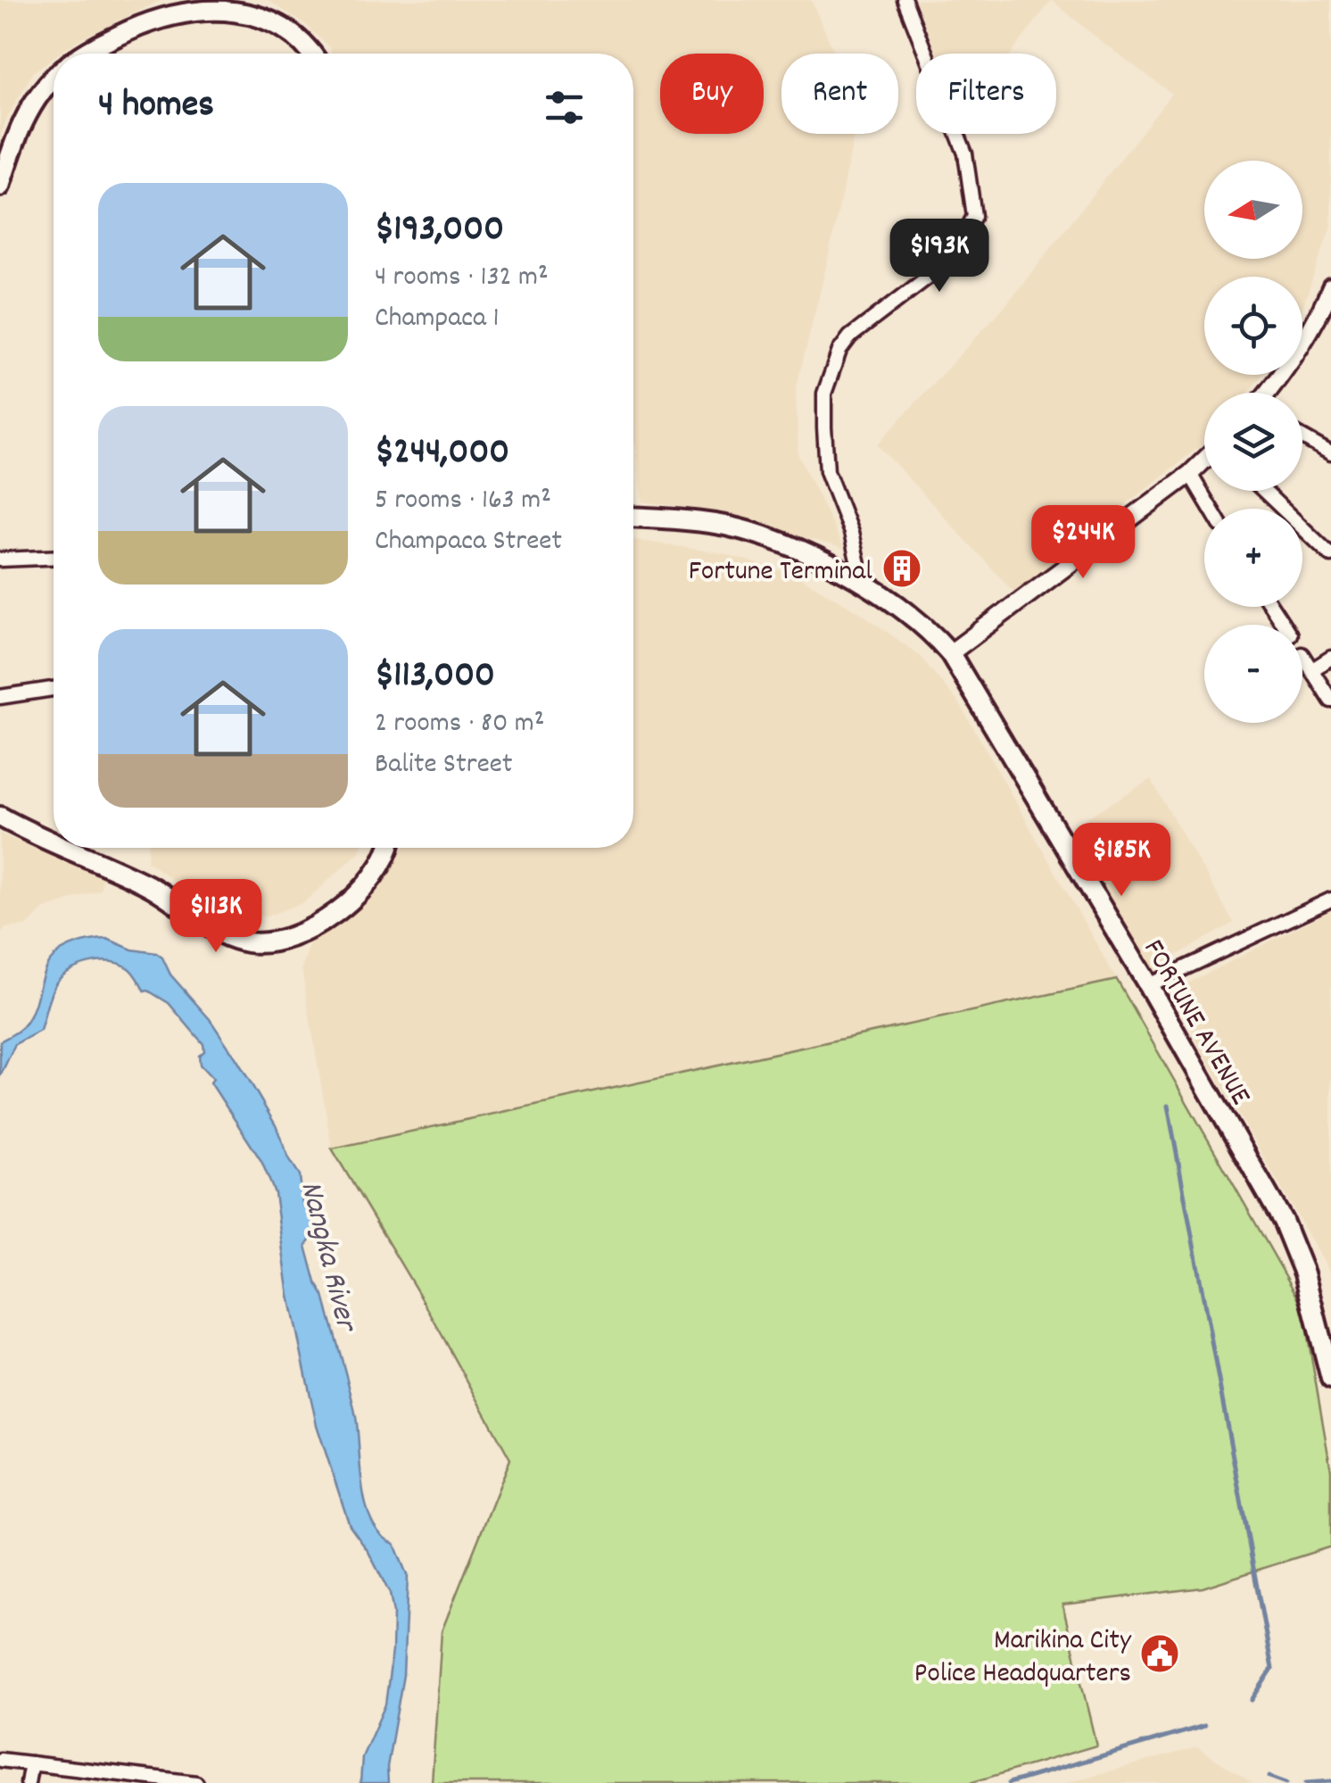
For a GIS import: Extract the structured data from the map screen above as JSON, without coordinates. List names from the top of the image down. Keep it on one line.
{"streets":{"main road":["FORTUNE AVENUE"]},"water":["Nangka River"],"places":{"building":["Fortune Terminal"],"public building":["Marikina City Police Headquarters"]},"north":"left","page":{"chip":["Buy","Rent","Filters"],"heading":"4 homes","map_buttons":["+","−"],"list":[{"name":"$193,000","note":"4 rooms · 132 m² · Champaca 1"},{"name":"$244,000","note":"5 rooms · 163 m² · Champaca Street"},{"name":"$113,000","note":"2 rooms · 80 m² · Balite Street"}],"price":["$193K","$244K","$185K","$113K"]}}
